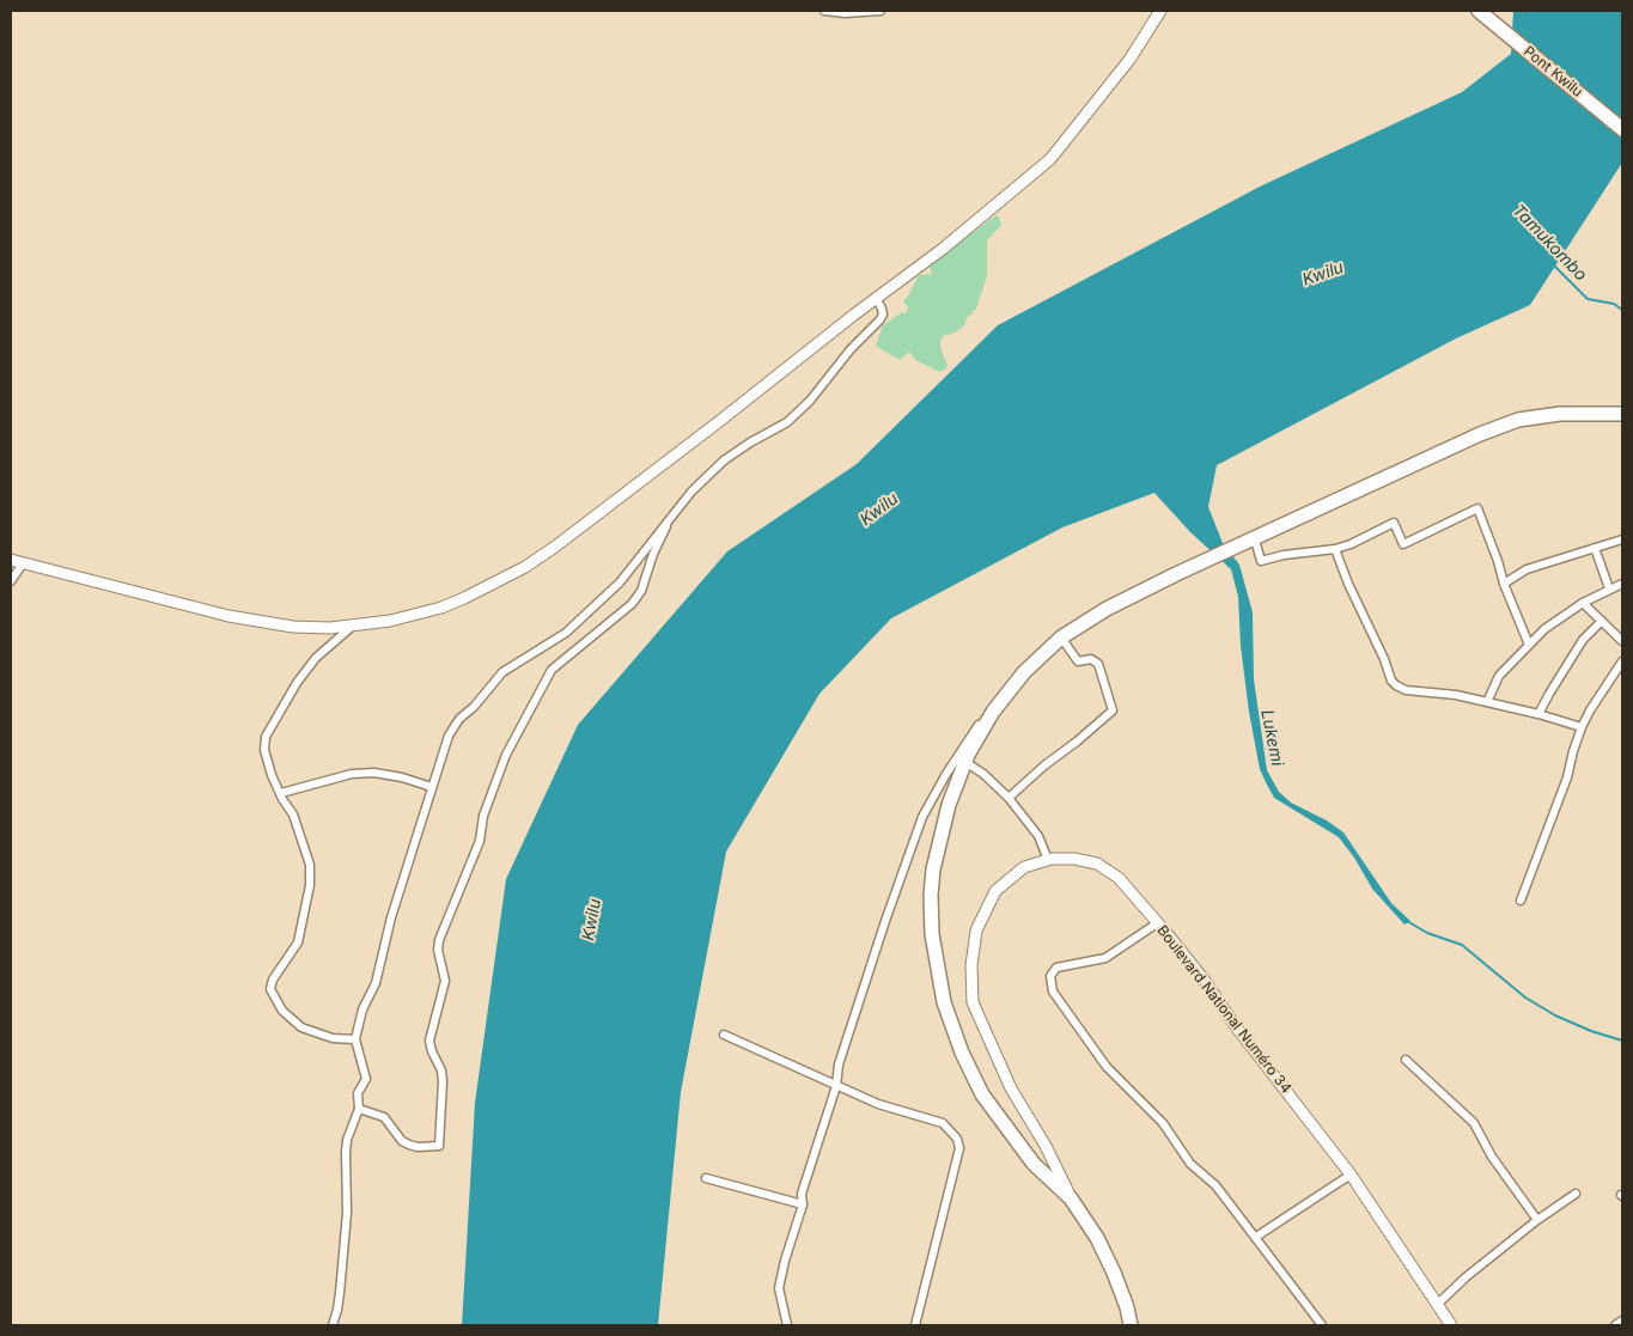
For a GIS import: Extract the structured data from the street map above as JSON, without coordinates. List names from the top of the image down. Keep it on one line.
{"streets":{"highway":["Pont Kwilu"],"main road":["Boulevard National Numéro 34"]},"water":["Tamukombo","Kwilu","Lukemi"]}
